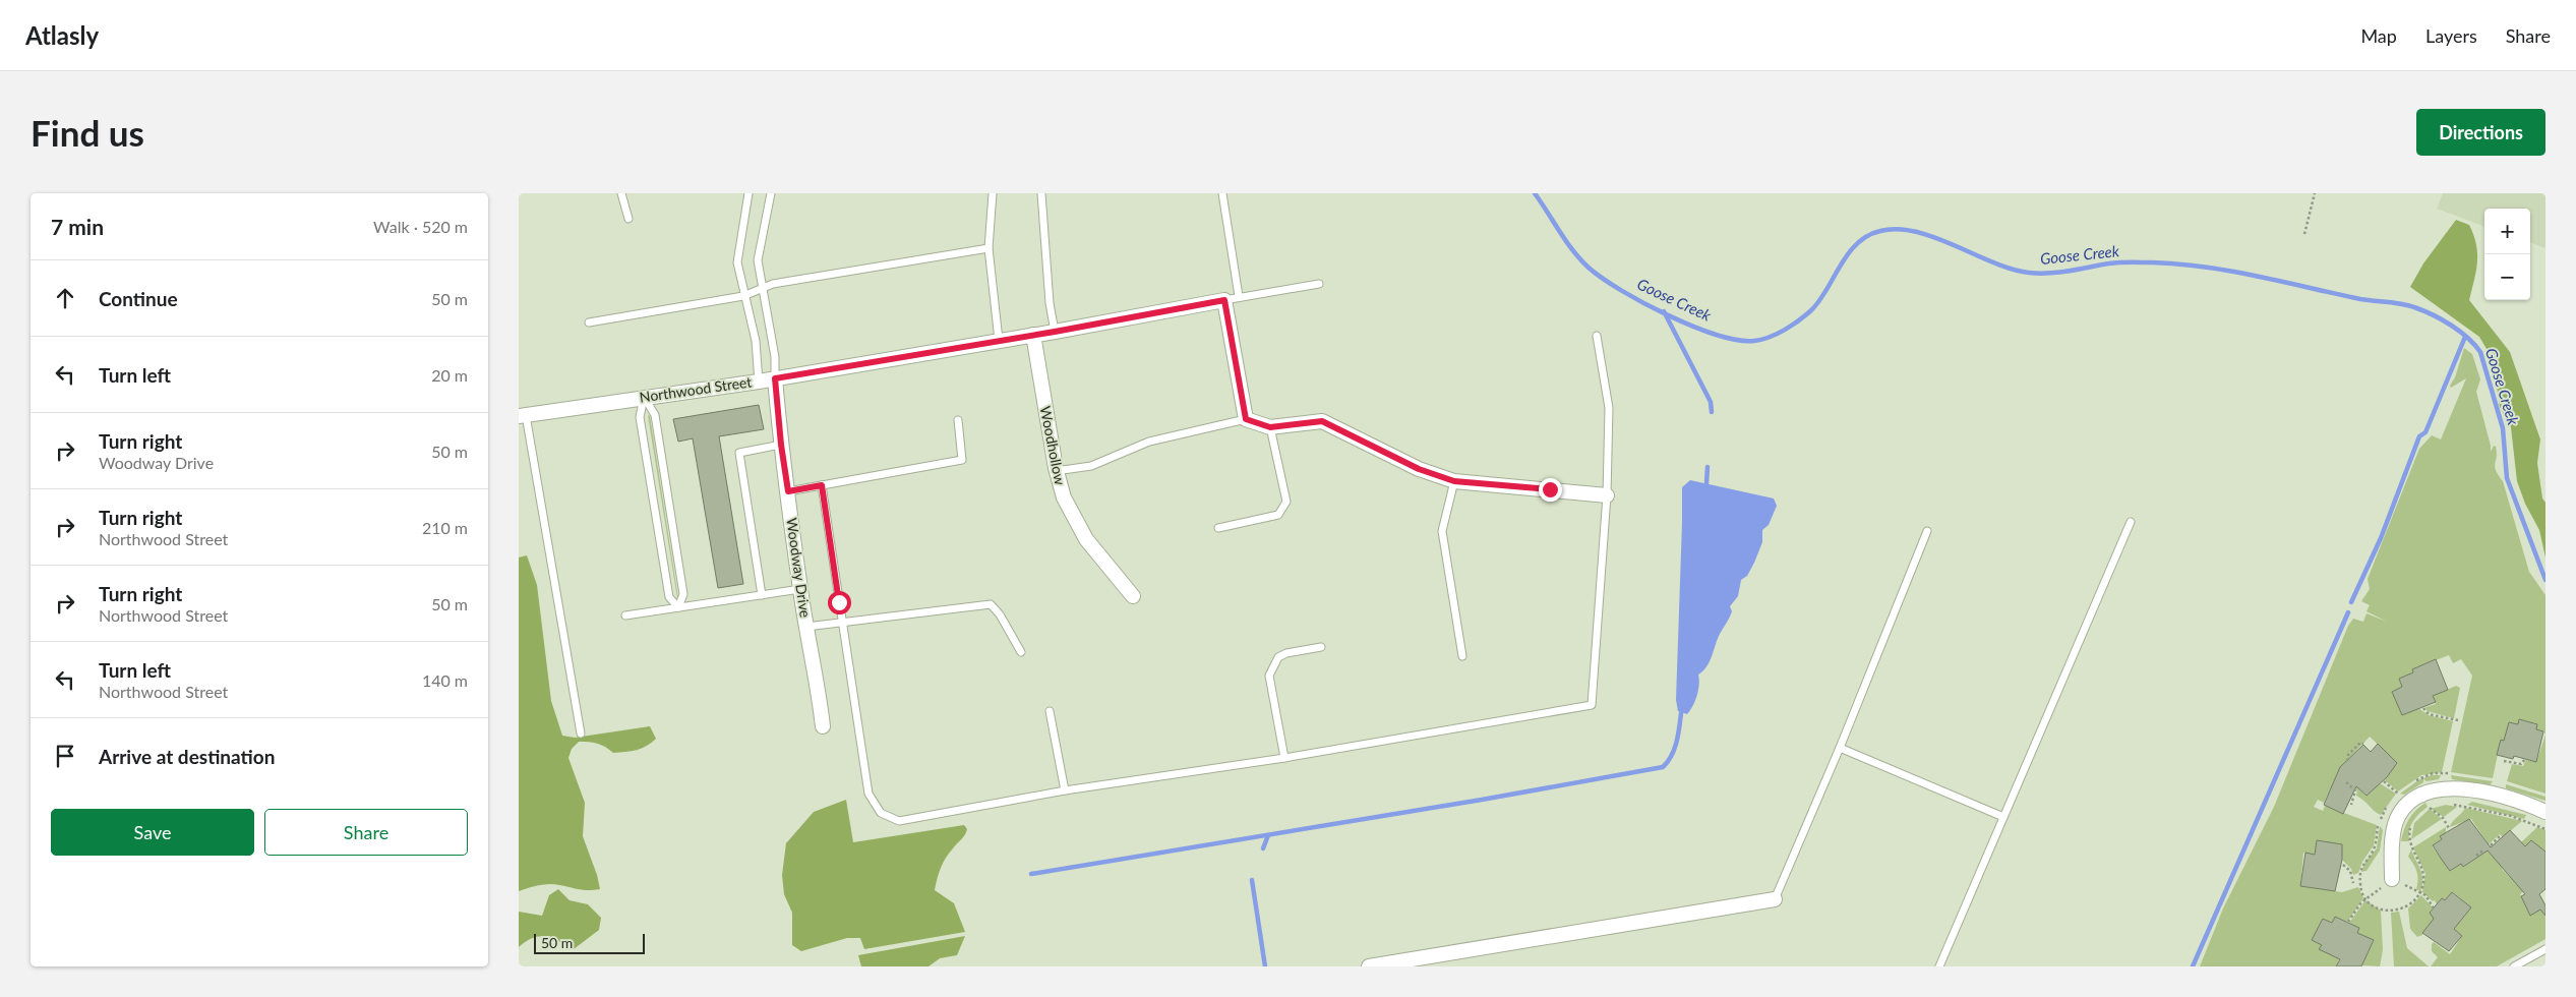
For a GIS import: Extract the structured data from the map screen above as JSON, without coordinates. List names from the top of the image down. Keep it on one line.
{"streets":{"street":["Northwood Street","Woodhollow","Woodway Drive"]},"crossings":[["Northwood Street","Woodhollow"],["Northwood Street","Woodway Drive"]],"water":["Goose Creek"],"scale_bar":"50 m","page":{"header":"Atlasly","nav":["Map","Layers","Share"],"buttons":["Directions",["Save","Share"]],"title":"Find us","heading":["7 min","Walk · 520 m"],"map_buttons":["+","−"],"list":[["Continue","50 m"],["Turn left","20 m"],["Turn right","Woodway Drive","50 m"],["Turn right","Northwood Street","210 m"],["Turn right","Northwood Street","50 m"],["Turn left","Northwood Street","140 m"],"Arrive at destination"],"scale":"50 m"}}
